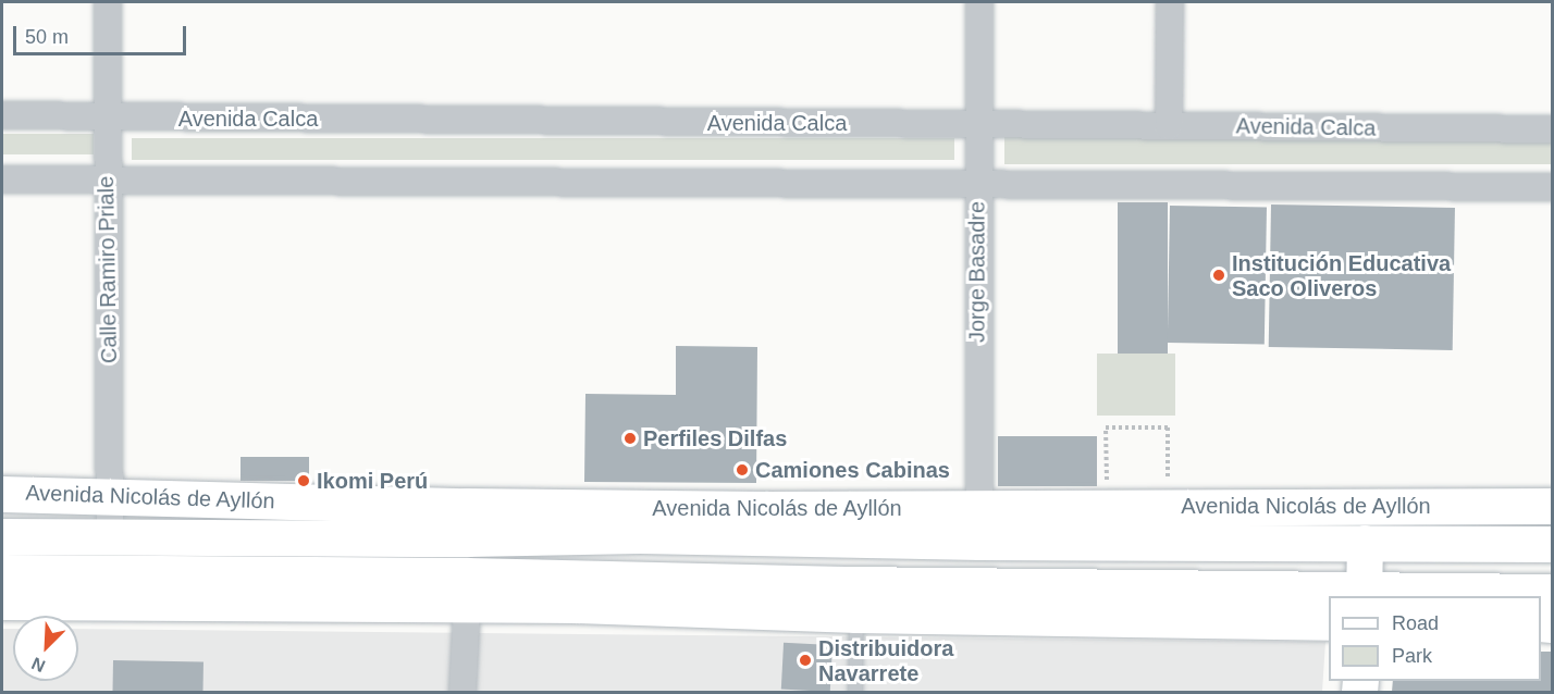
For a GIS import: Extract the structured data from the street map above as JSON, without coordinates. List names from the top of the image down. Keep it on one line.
{"streets":{"main road":["Avenida Nicolás de Ayllón"],"street":["Avenida Calca","Calle Ramiro Priale","Jorge Basadre"]},"crossings":[["Avenida Calca","Calle Ramiro Priale"],["Avenida Calca","Jorge Basadre"],["Calle Ramiro Priale","Avenida Nicolás de Ayllón"],["Jorge Basadre","Avenida Nicolás de Ayllón"]],"places":["Institución Educativa Saco Oliveros","Perfiles Dilfas","Camiones Cabinas","Ikomi Perú","Distribuidora Navarrete"],"legend":["Road","Park"],"scale_bar":"50 m","north":"bottom left"}
